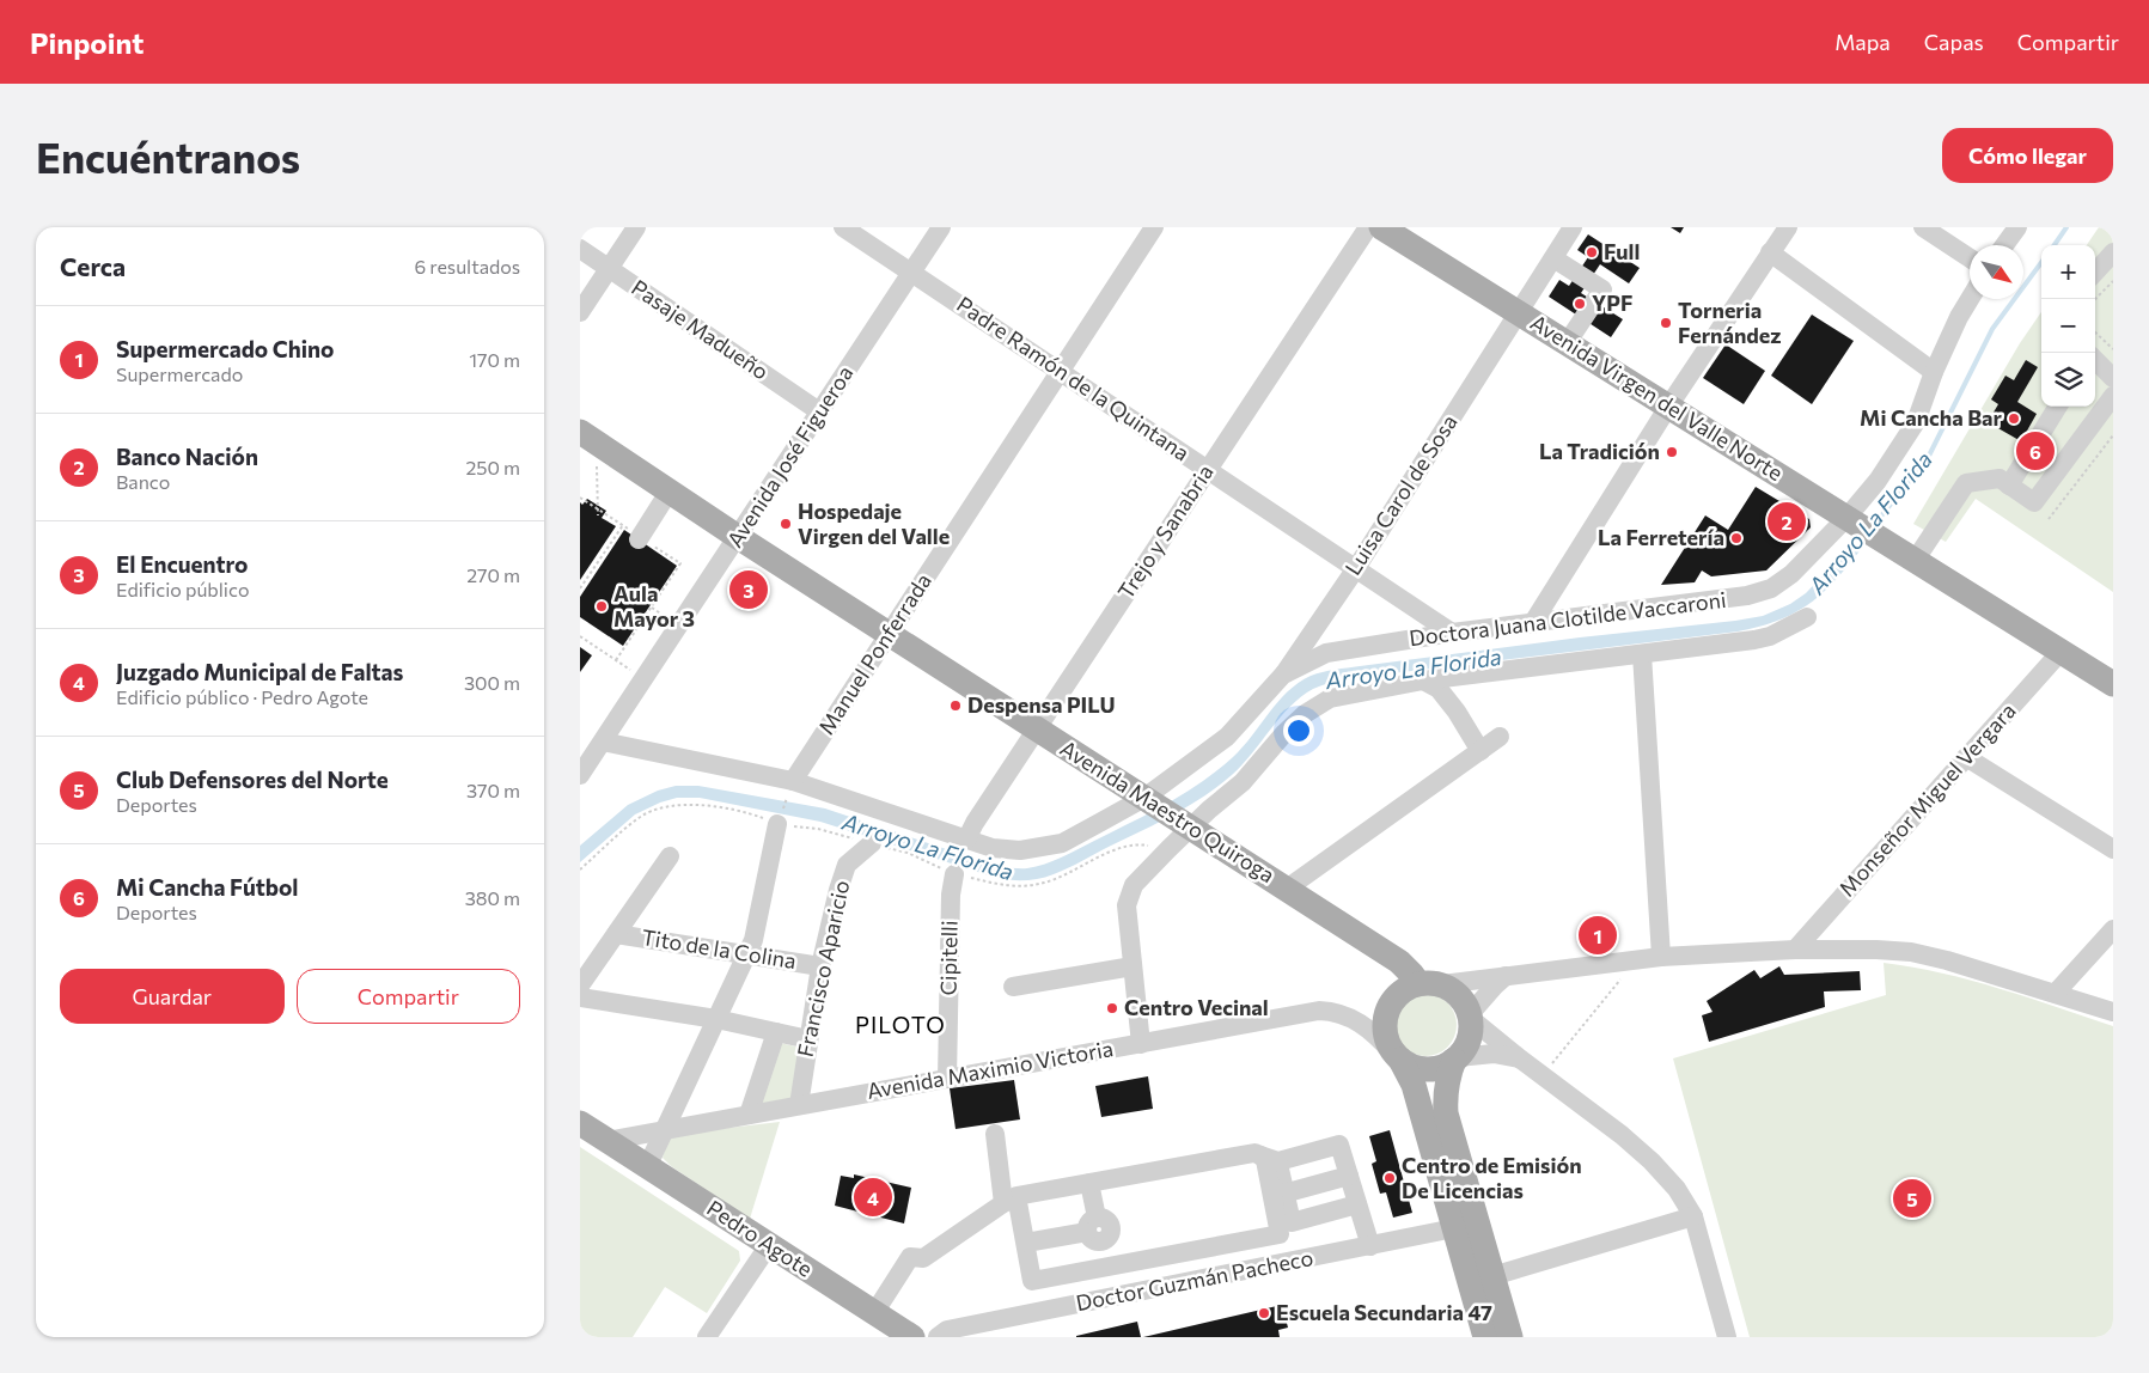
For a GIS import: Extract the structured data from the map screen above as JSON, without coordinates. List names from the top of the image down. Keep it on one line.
{"streets":{"main road":["Avenida Virgen del Valle Norte","Avenida Maestro Quiroga","Pedro Agote"],"street":["Pasaje Madueño","Padre Ramón de la Quintana","Avenida José Figueroa","Luisa Carol de Sosa","Trejo y Sanabria","Doctora Juana Clotilde Vaccaroni","Manuel Ponferrada","Monseñor Miguel Vergara","Tito de la Colina","Cipitelli","Francisco Aparicio","Avenida Maximio Victoria","Doctor Guzmán Pacheco"]},"crossings":[["Pasaje Madueño","Avenida José Figueroa"],["Padre Ramón de la Quintana","Avenida José Figueroa"],["Padre Ramón de la Quintana","Luisa Carol de Sosa"],["Padre Ramón de la Quintana","Trejo y Sanabria"],["Padre Ramón de la Quintana","Doctora Juana Clotilde Vaccaroni"],["Padre Ramón de la Quintana","Manuel Ponferrada"],["Avenida Virgen del Valle Norte","Luisa Carol de Sosa"],["Avenida Virgen del Valle Norte","Doctora Juana Clotilde Vaccaroni"],["Avenida Virgen del Valle Norte","Monseñor Miguel Vergara"],["Avenida José Figueroa","Doctora Juana Clotilde Vaccaroni"],["Avenida José Figueroa","Avenida Maestro Quiroga"],["Luisa Carol de Sosa","Doctora Juana Clotilde Vaccaroni"],["Trejo y Sanabria","Doctora Juana Clotilde Vaccaroni"],["Trejo y Sanabria","Avenida Maestro Quiroga"],["Doctora Juana Clotilde Vaccaroni","Manuel Ponferrada"],["Doctora Juana Clotilde Vaccaroni","Avenida Maestro Quiroga"],["Manuel Ponferrada","Avenida Maestro Quiroga"],["Avenida Maestro Quiroga","Avenida Maximio Victoria"],["Tito de la Colina","Francisco Aparicio"],["Cipitelli","Avenida Maximio Victoria"],["Francisco Aparicio","Avenida Maximio Victoria"],["Avenida Maximio Victoria","Pedro Agote"]],"districts":["PILOTO"],"water":["Arroyo La Florida"],"places":["Full","YPF","Torneria Fernández","Mi Cancha Bar","La Tradición","Hospedaje Virgen del Valle","La Ferretería","Aula Mayor 3","Despensa PILU","Centro Vecinal","Centro de Emisión De Licencias","Escuela Secundaria 47"],"north":"bottom right","page":{"header":"Pinpoint","nav":["Mapa","Capas","Compartir"],"buttons":["Cómo llegar",["Guardar","Compartir"]],"title":"Encuéntranos","heading":["Cerca","6 resultados"],"map_buttons":["+","−"],"list":[{"mark":"1","name":"Supermercado Chino","note":"Supermercado","value":"170 m"},{"mark":"2","name":"Banco Nación","note":"Banco","value":"250 m"},{"mark":"3","name":"El Encuentro","note":"Edificio público","value":"270 m"},{"mark":"4","name":"Juzgado Municipal de Faltas","note":"Edificio público · Pedro Agote","value":"300 m"},{"mark":"5","name":"Club Defensores del Norte","note":"Deportes","value":"370 m"},{"mark":"6","name":"Mi Cancha Fútbol","note":"Deportes","value":"380 m"}],"pins":["6","2","3","1","4","5"]}}
